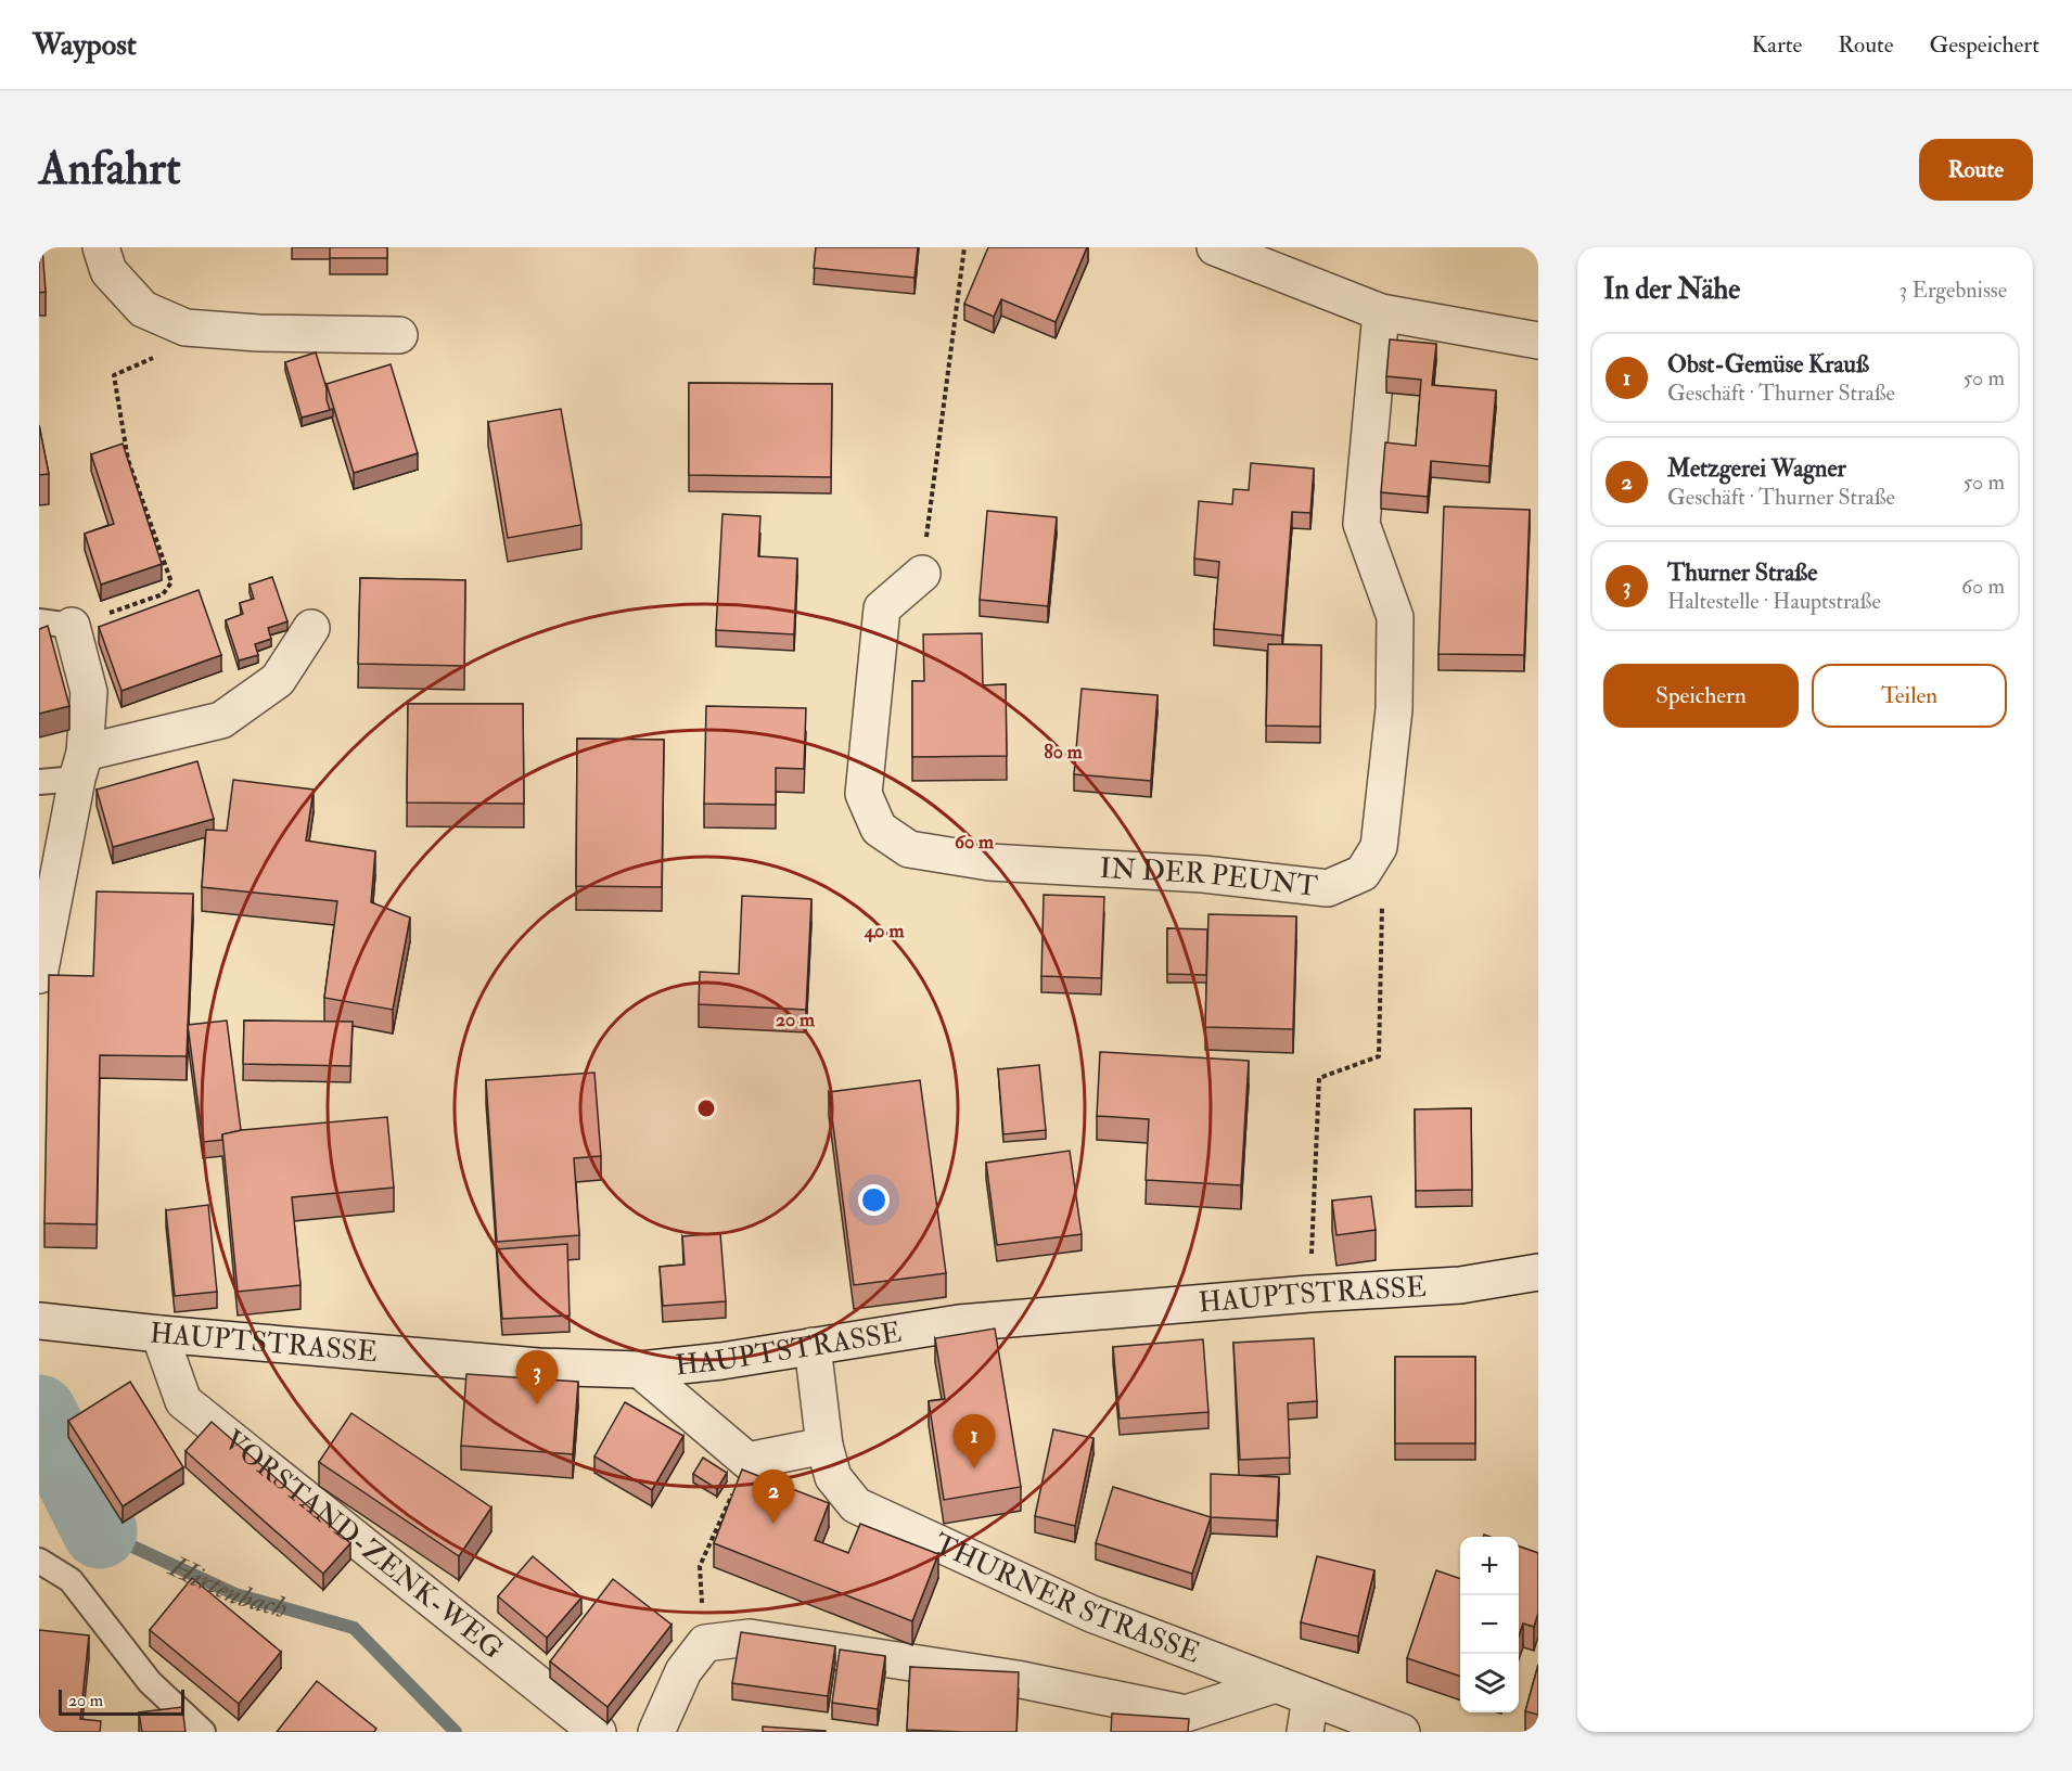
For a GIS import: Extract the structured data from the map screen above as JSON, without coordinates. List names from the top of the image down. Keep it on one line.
{"streets":{"street":["IN DER PEUNT","HAUPTSTRASSE","VORSTAND-ZENK-WEG","THURNER STRASSE"]},"crossings":[["HAUPTSTRASSE","VORSTAND-ZENK-WEG"],["HAUPTSTRASSE","THURNER STRASSE"]],"water":["Hirtenbach"],"scale_bar":"20 m","page":{"header":"Waypost","nav":["Karte","Route","Gespeichert"],"buttons":["Route",["Speichern","Teilen"]],"title":"Anfahrt","heading":["In der Nähe","3 Ergebnisse"],"list":[{"mark":"1","name":"Obst-Gemüse Krauß","note":"Geschäft · Thurner Straße","value":"50 m"},{"mark":"2","name":"Metzgerei Wagner","note":"Geschäft · Thurner Straße","value":"50 m"},{"mark":"3","name":"Thurner Straße","note":"Haltestelle · Hauptstraße","value":"60 m"}],"pins":["3","1","2"],"map_buttons":["+","−"],"scale":"20 m"},"rings":["80 m","60 m","40 m","20 m"]}
